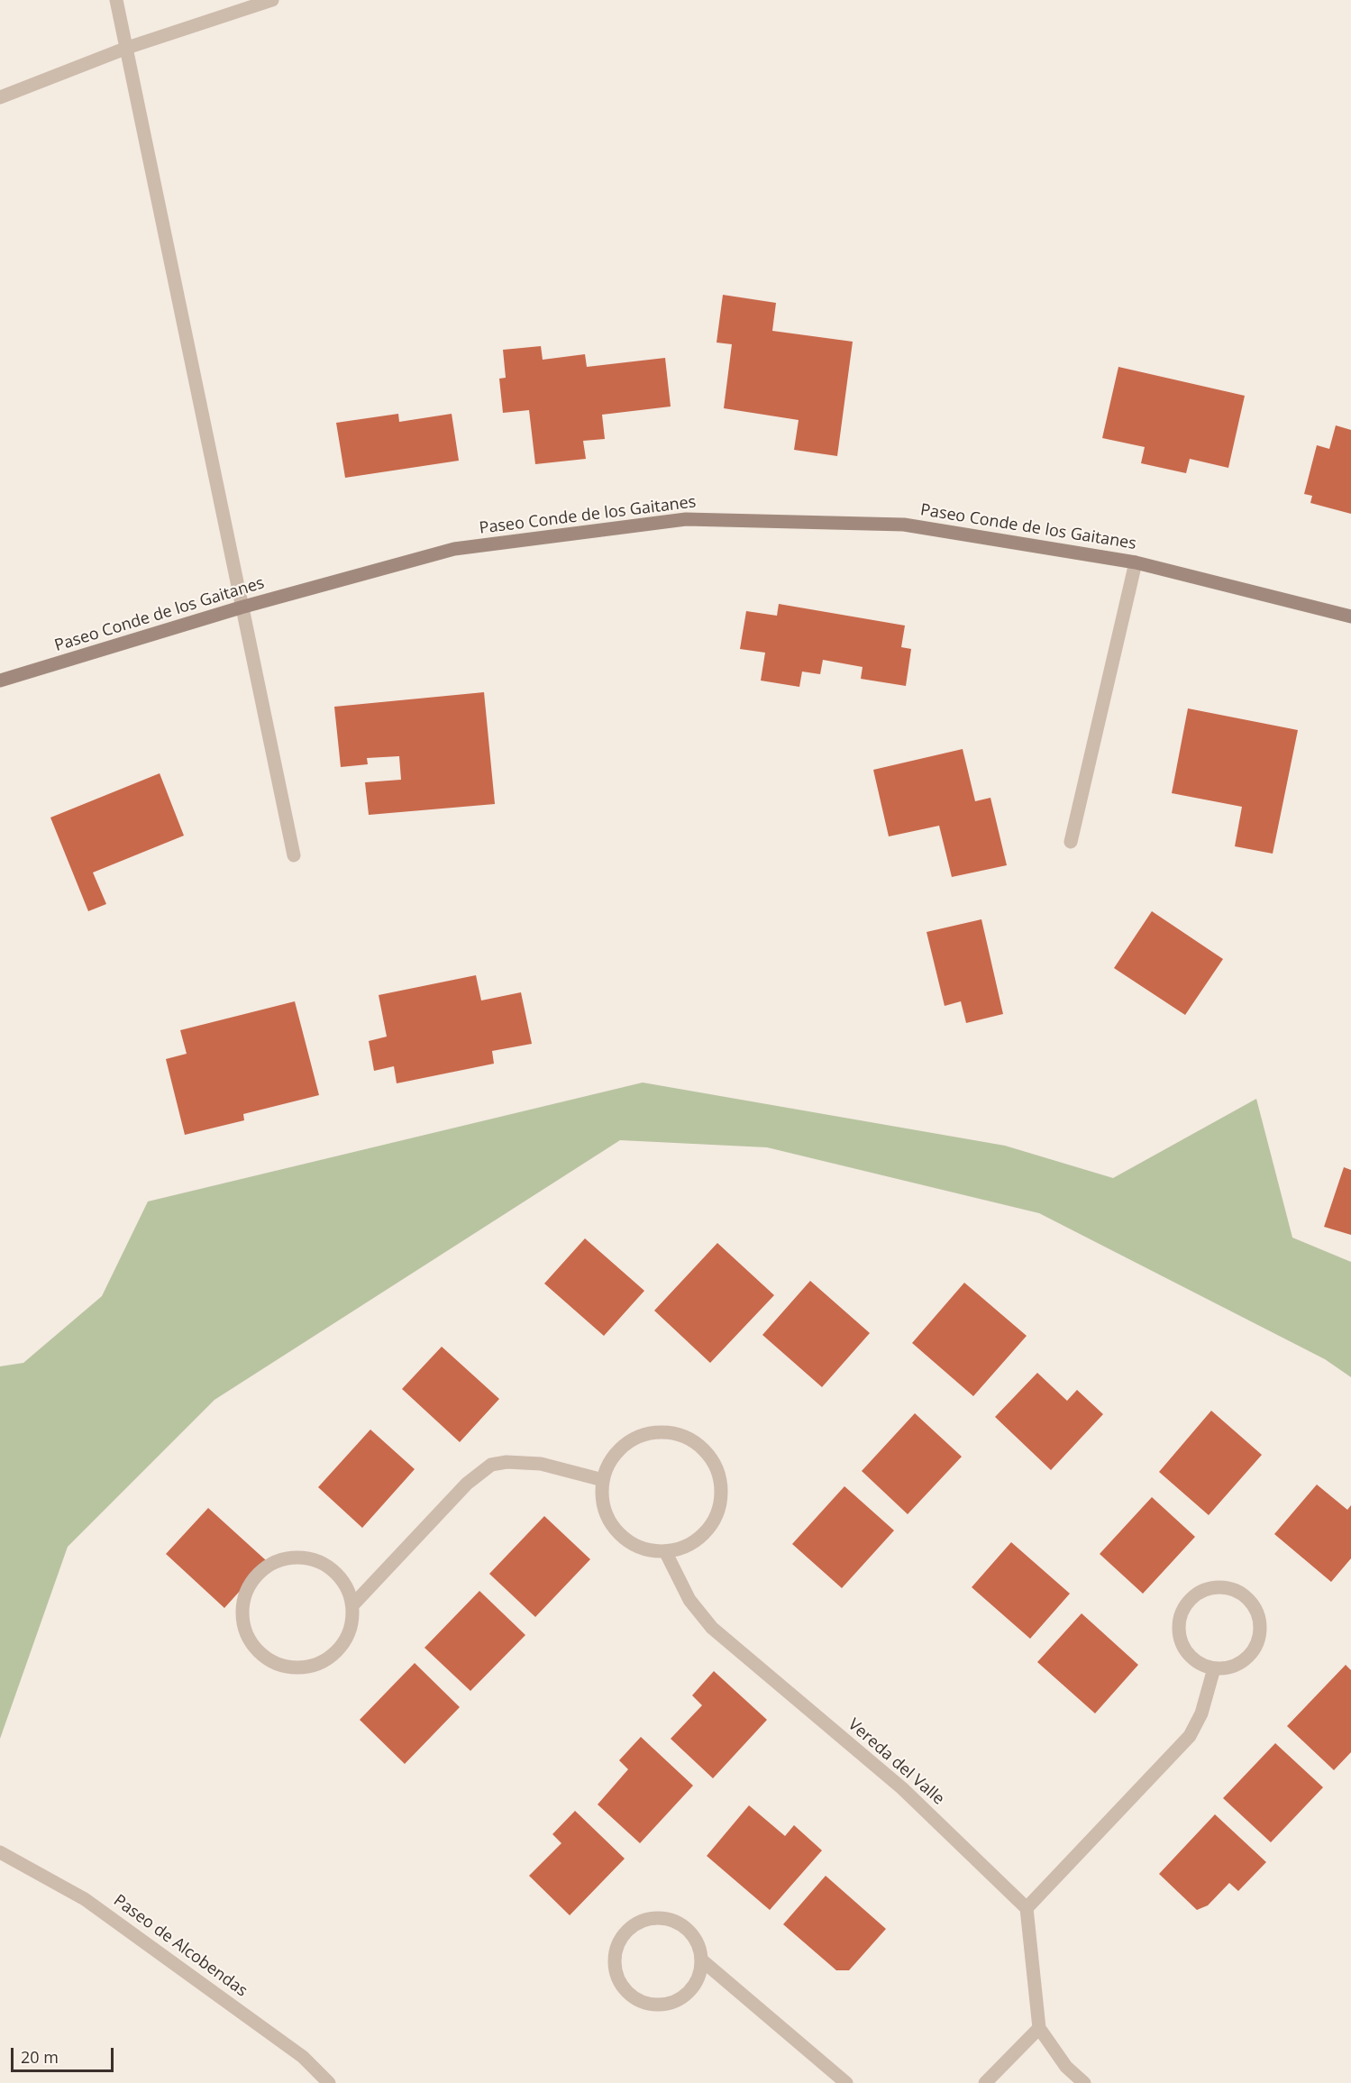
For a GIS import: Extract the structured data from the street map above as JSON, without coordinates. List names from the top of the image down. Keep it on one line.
{"streets":{"street":["Paseo Conde de los Gaitanes","Vereda del Valle","Paseo de Alcobendas"]},"scale_bar":"20 m"}
